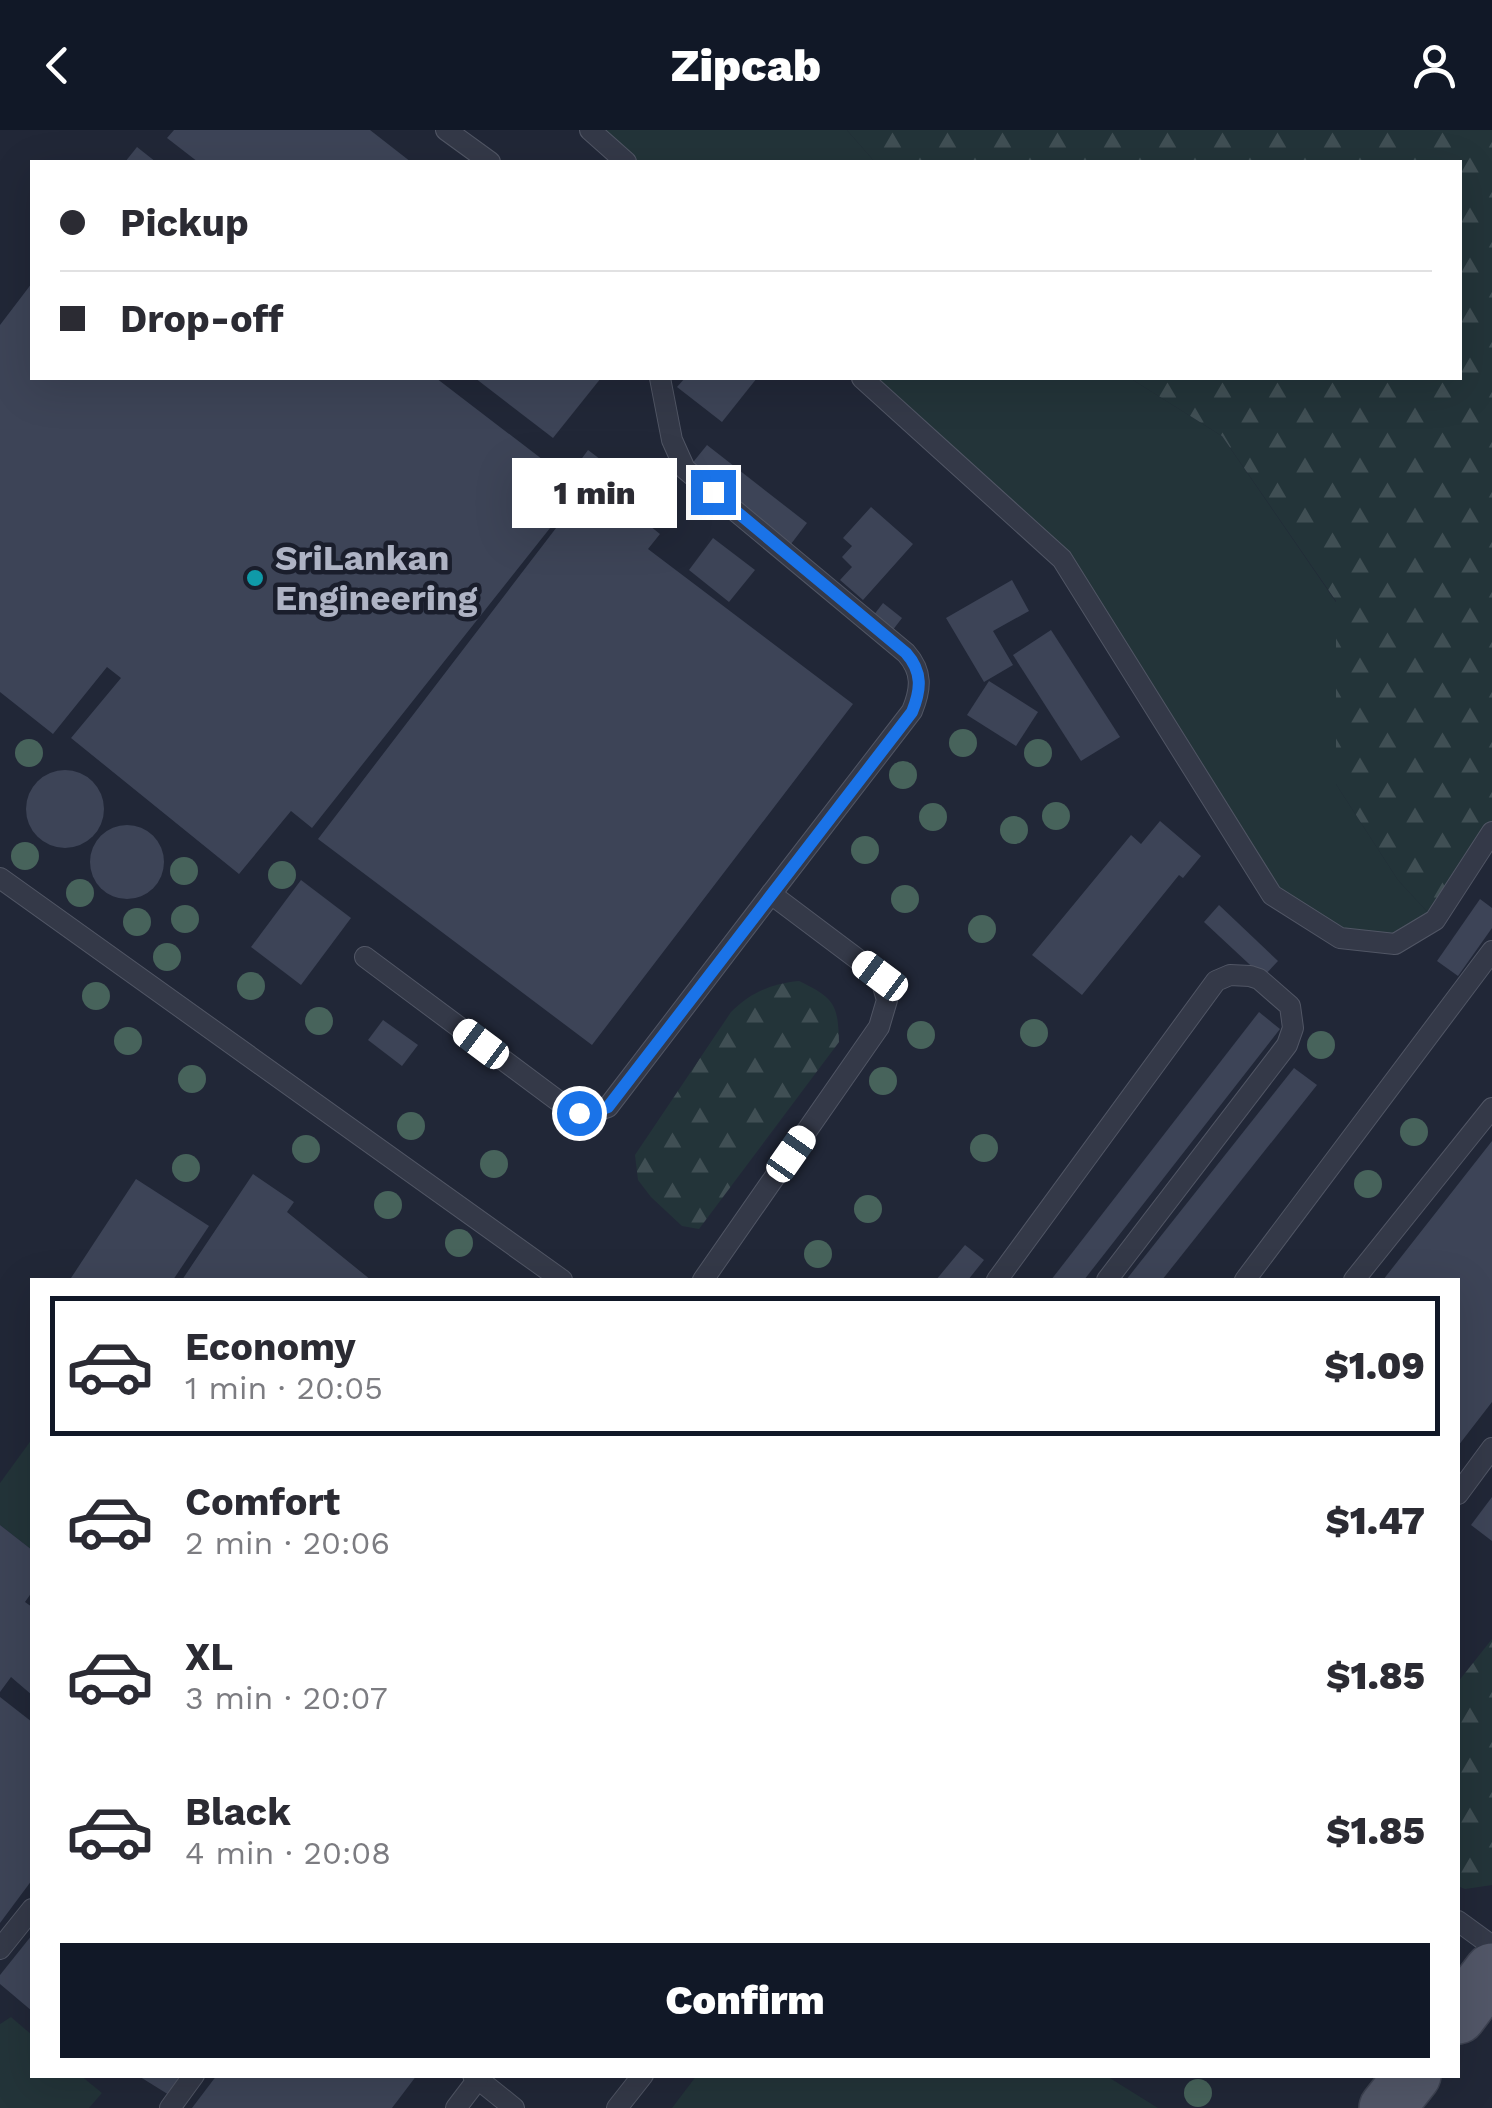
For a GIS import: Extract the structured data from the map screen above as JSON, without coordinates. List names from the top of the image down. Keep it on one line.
{"places":["SriLankan Engineering"],"page":{"header":"Zipcab","banner":["Pickup","Drop-off"],"bubble":"1 min","list":[{"name":"Economy","note":"1 min · 20:05","value":"$1.09"},{"name":"Comfort","note":"2 min · 20:06","value":"$1.47"},{"name":"XL","note":"3 min · 20:07","value":"$1.85"},{"name":"Black","note":"4 min · 20:08","value":"$1.85"}],"buttons":"Confirm"}}
